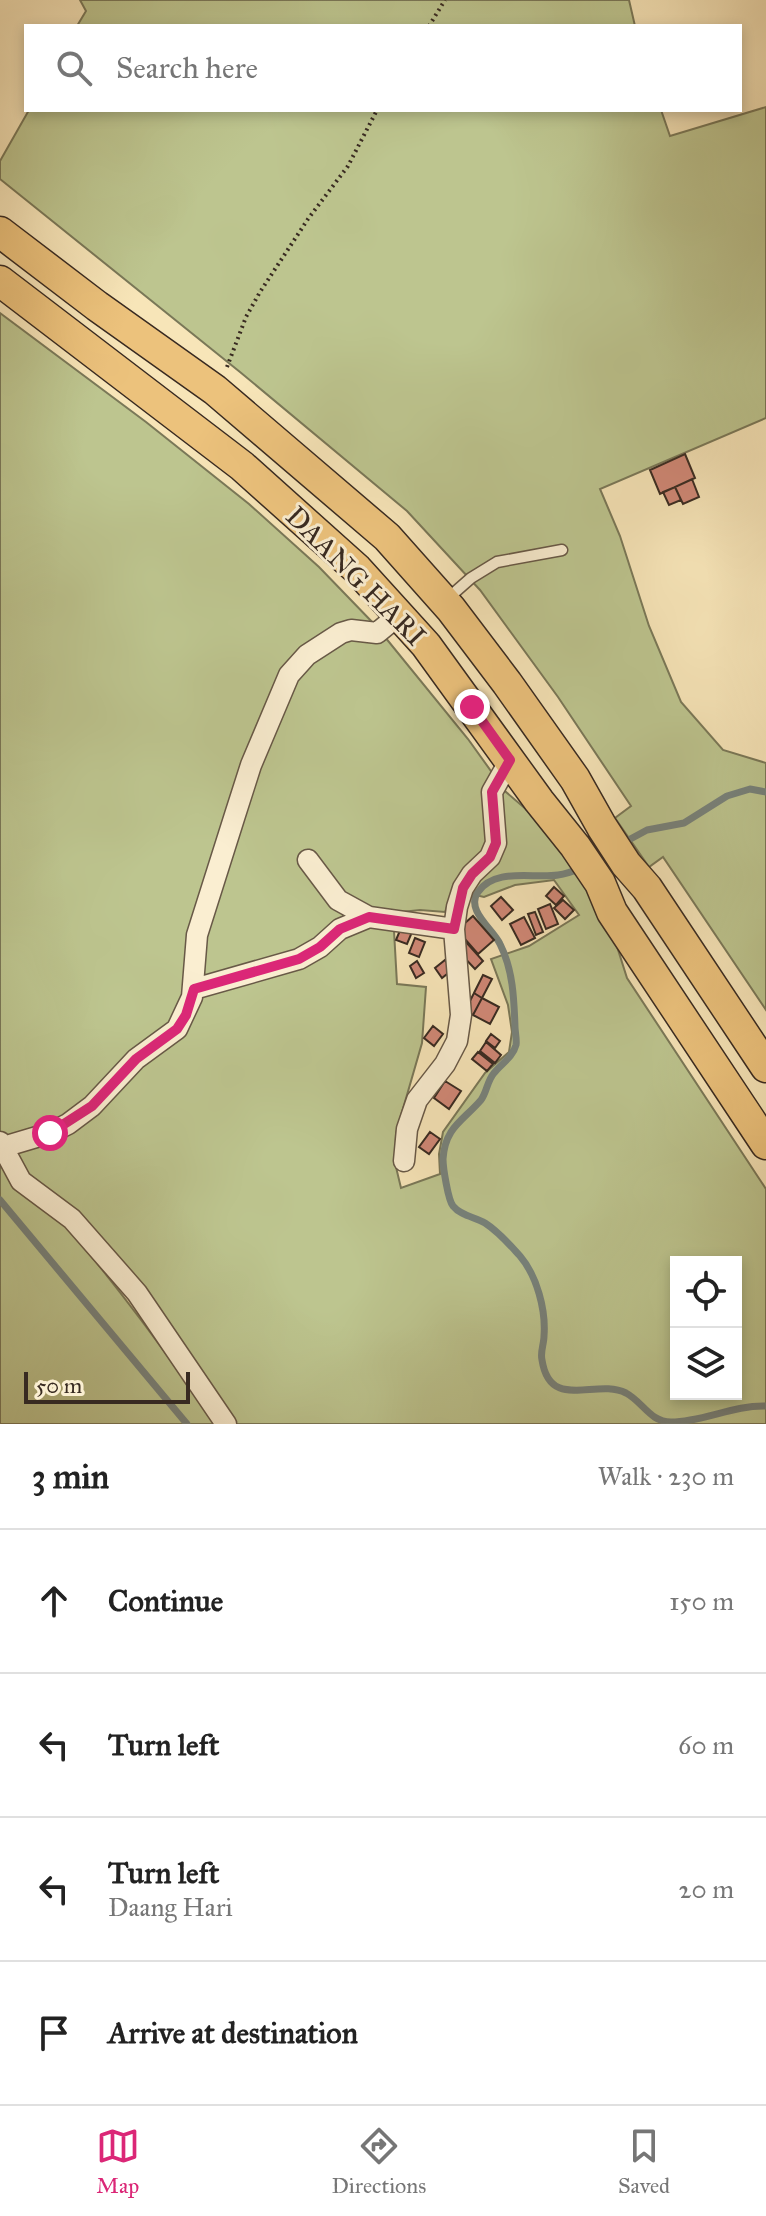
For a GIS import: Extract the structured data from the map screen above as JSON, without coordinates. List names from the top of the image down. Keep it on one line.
{"streets":{"main road":["DAANG HARI"]},"scale_bar":"50 m","page":{"search":"Search here","scale":"50 m","heading":["3 min","Walk · 230 m"],"list":[["Continue","150 m"],["Turn left","60 m"],["Turn left","Daang Hari","20 m"],"Arrive at destination"],"nav":["Map","Directions","Saved"]}}
